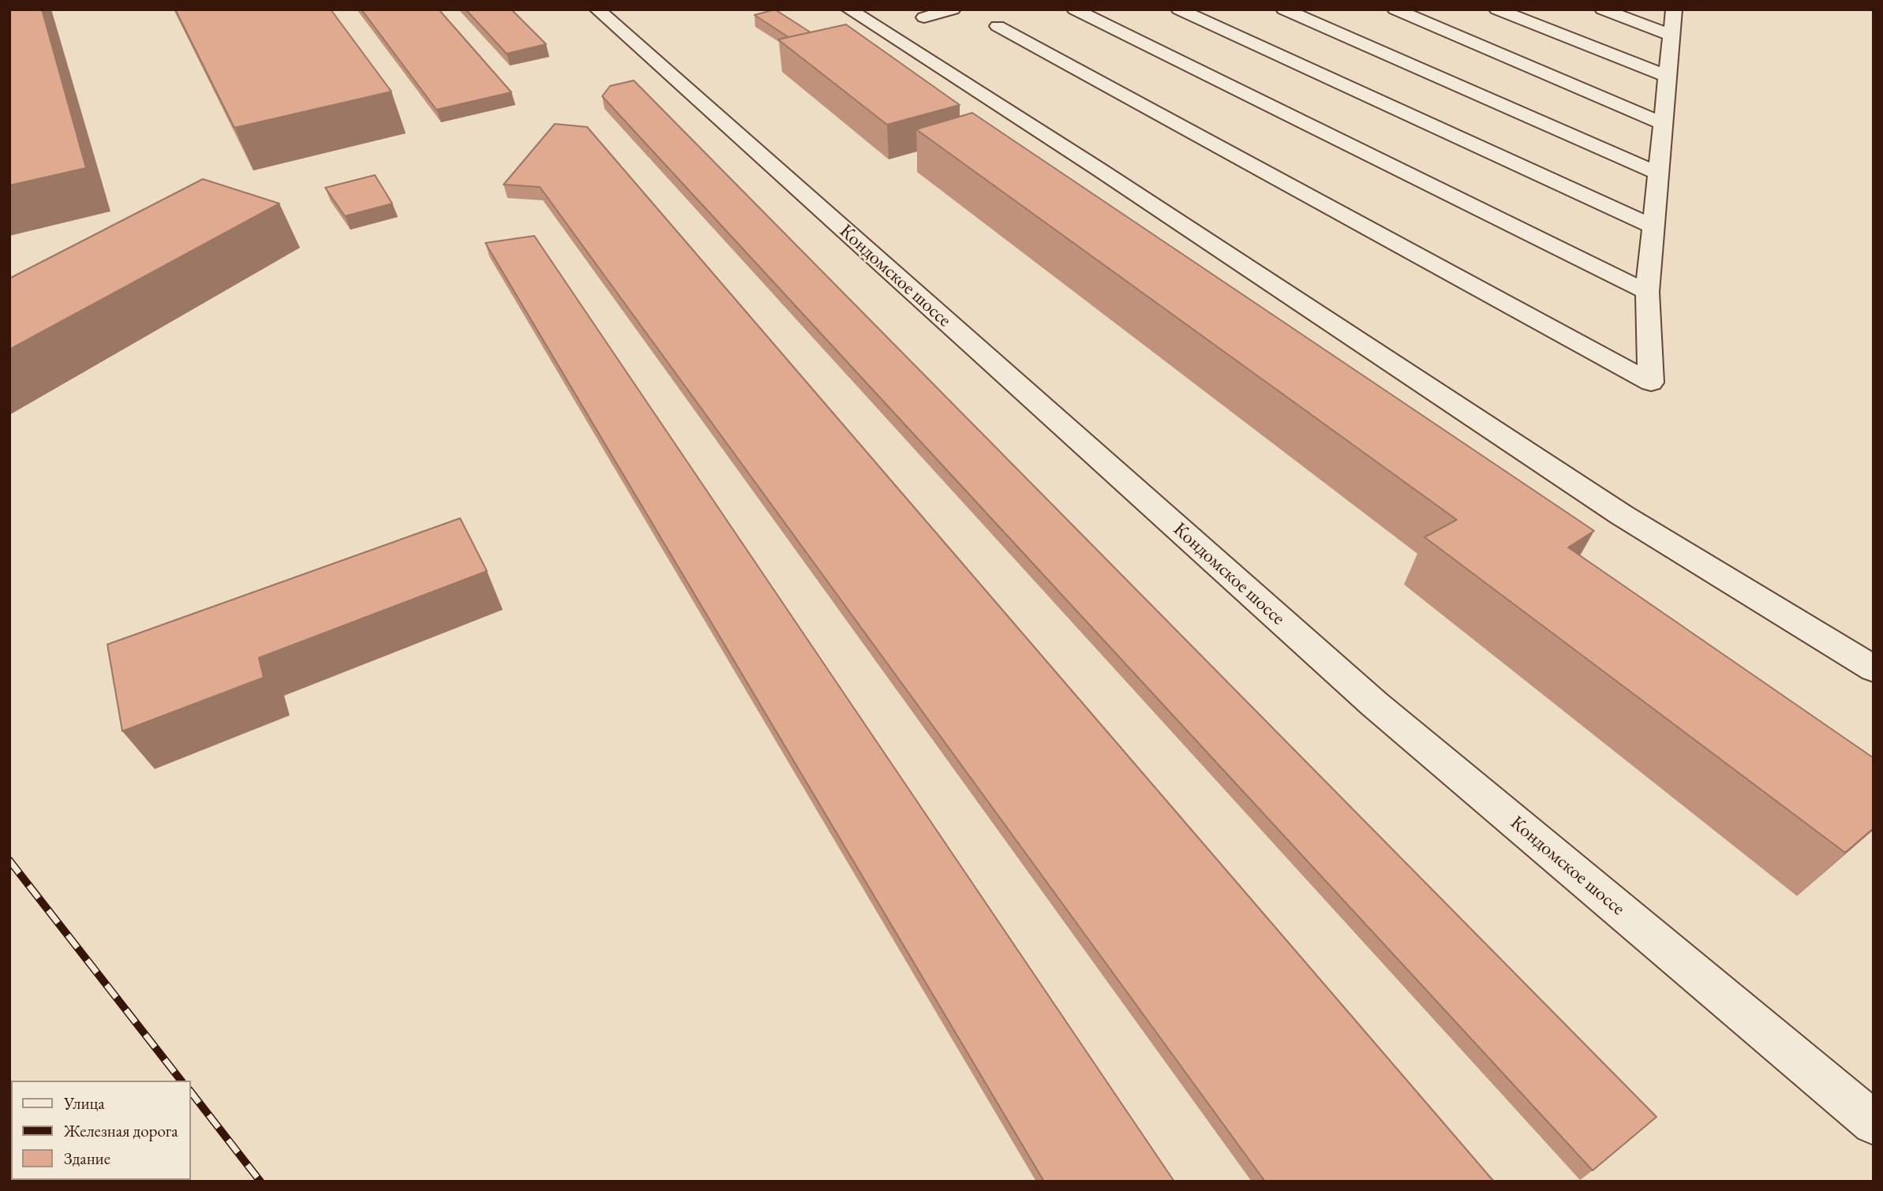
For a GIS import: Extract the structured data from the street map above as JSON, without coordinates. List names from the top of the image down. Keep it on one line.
{"streets":{"street":["Кондомское шоссе"]},"legend":["Улица","Железная дорога","Здание"]}
